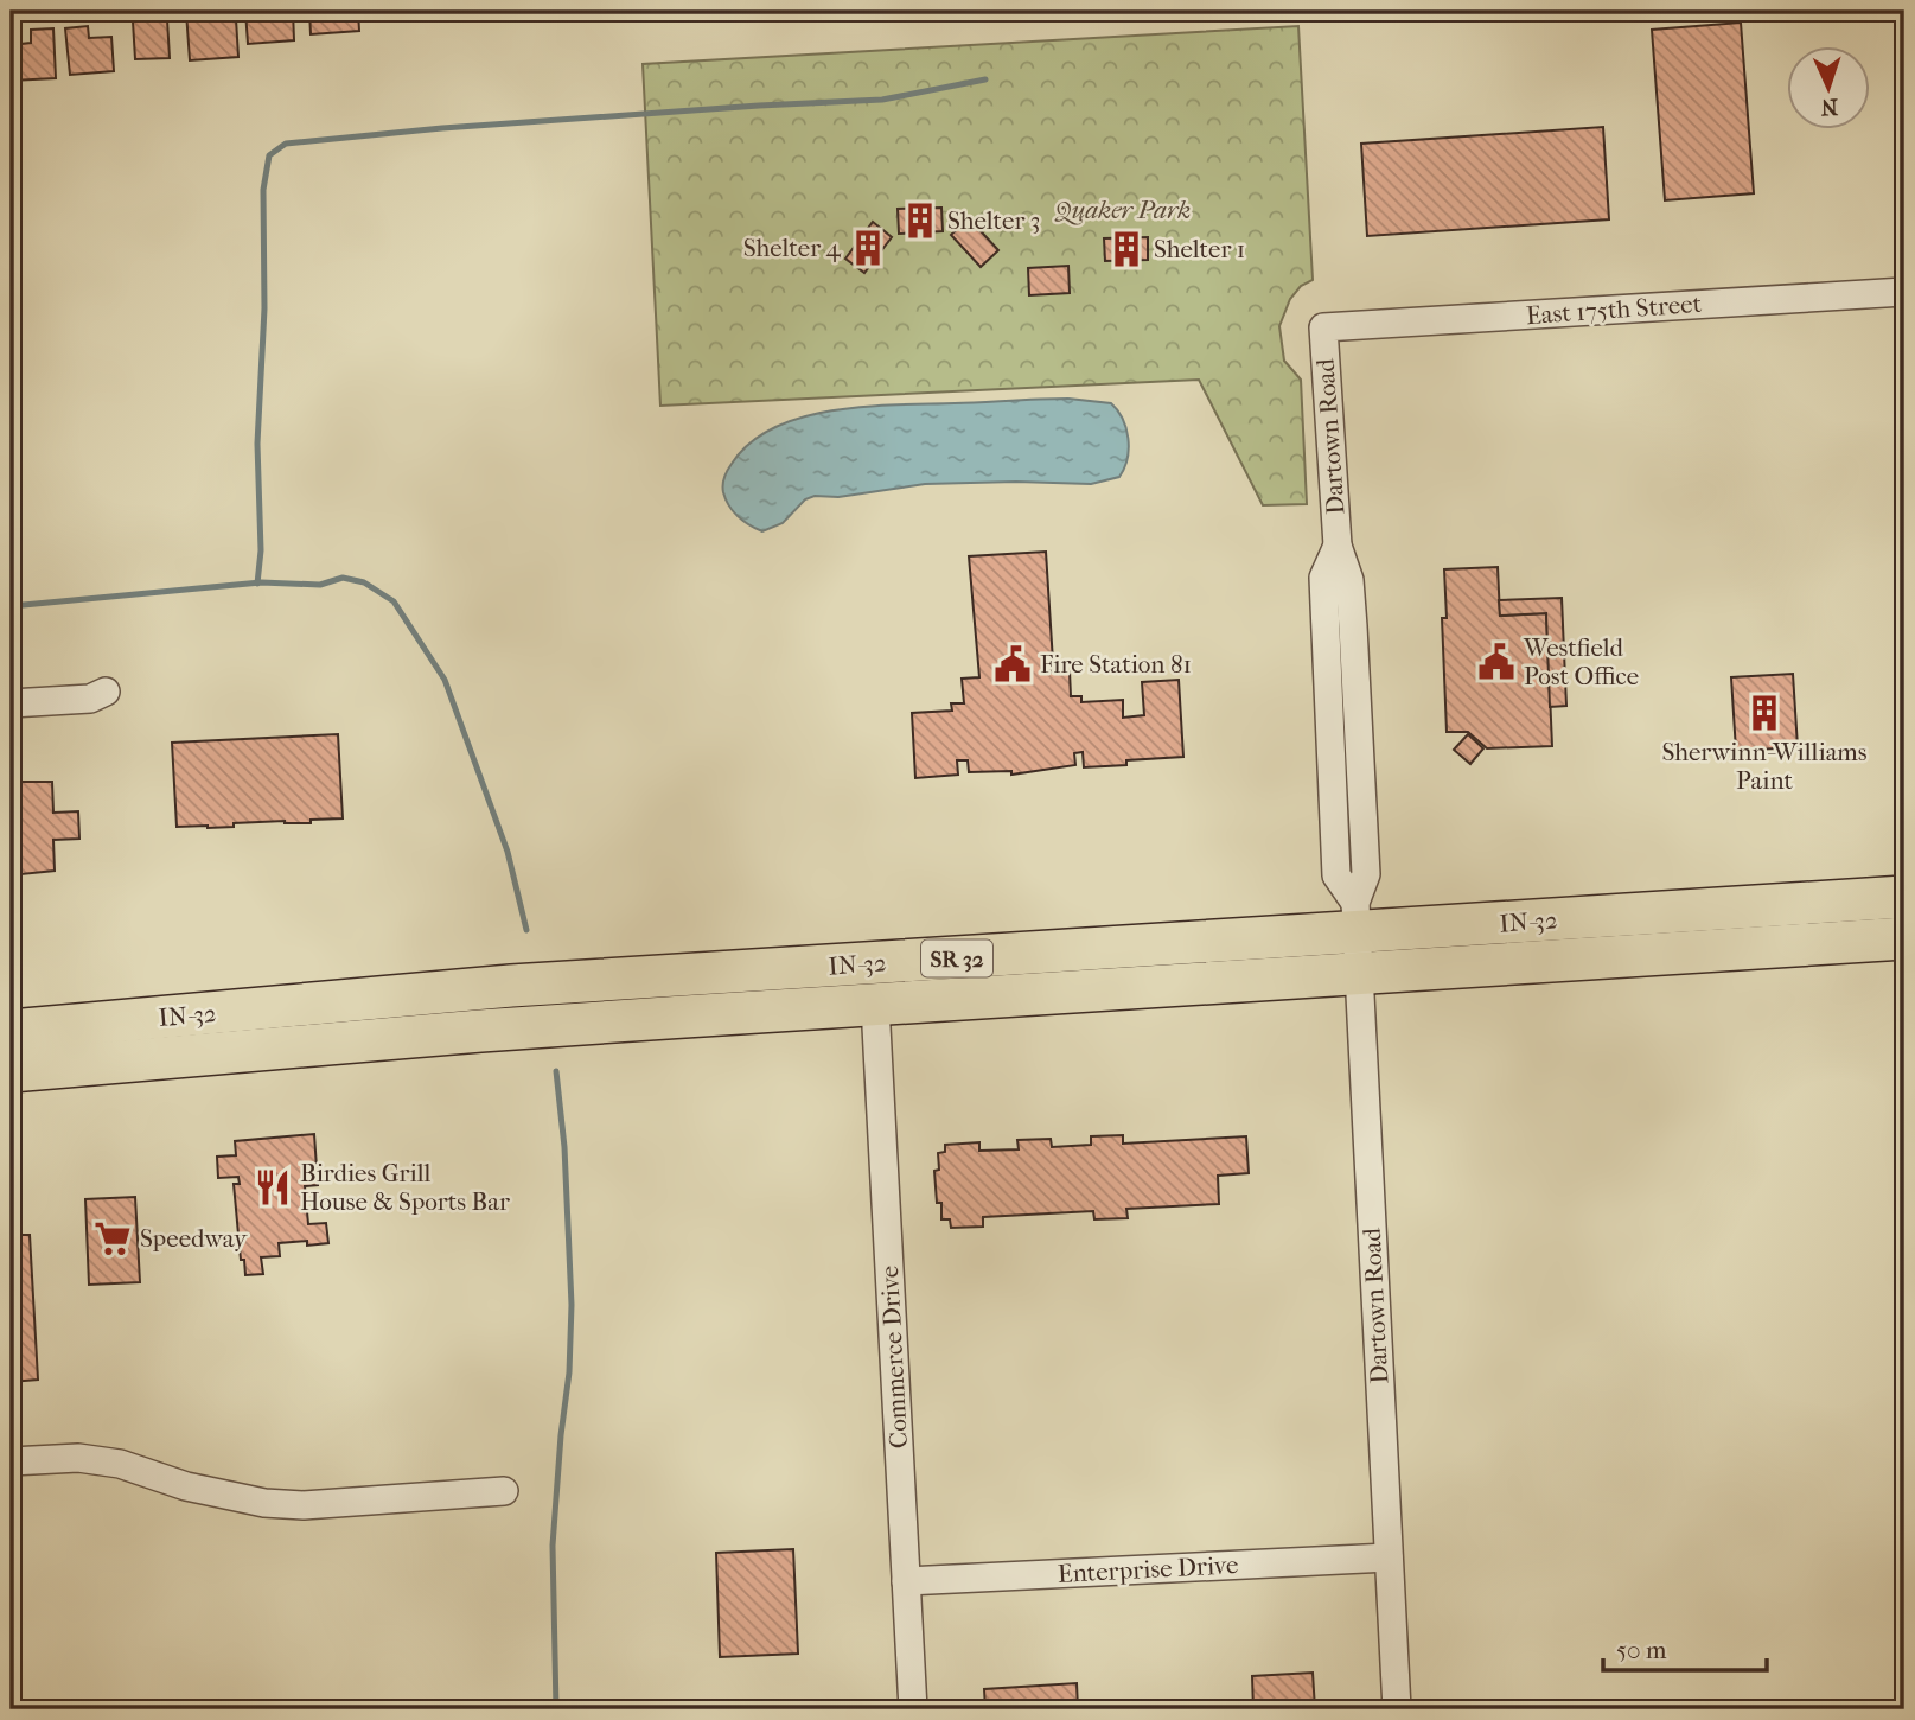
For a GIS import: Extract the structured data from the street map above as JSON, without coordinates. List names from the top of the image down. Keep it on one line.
{"streets":{"main road":["IN-32","SR 32"],"street":["East 175th Street","Dartown Road","Commerce Drive","Enterprise Drive"]},"crossings":[["East 175th Street","Dartown Road"],["Dartown Road","IN-32"],["Dartown Road","Enterprise Drive"],["IN-32","Commerce Drive"],["Commerce Drive","Enterprise Drive"]],"parks":["Quaker Park"],"places":{"building":["Shelter 3","Shelter 4","Shelter 1","Sherwinn-Williams Paint"],"public building":["Westfield Post Office","Fire Station 81"],"restaurant":["Birdies Grill House & Sports Bar"],"supermarket":["Speedway"]},"scale_bar":"50 m","north":"bottom"}
